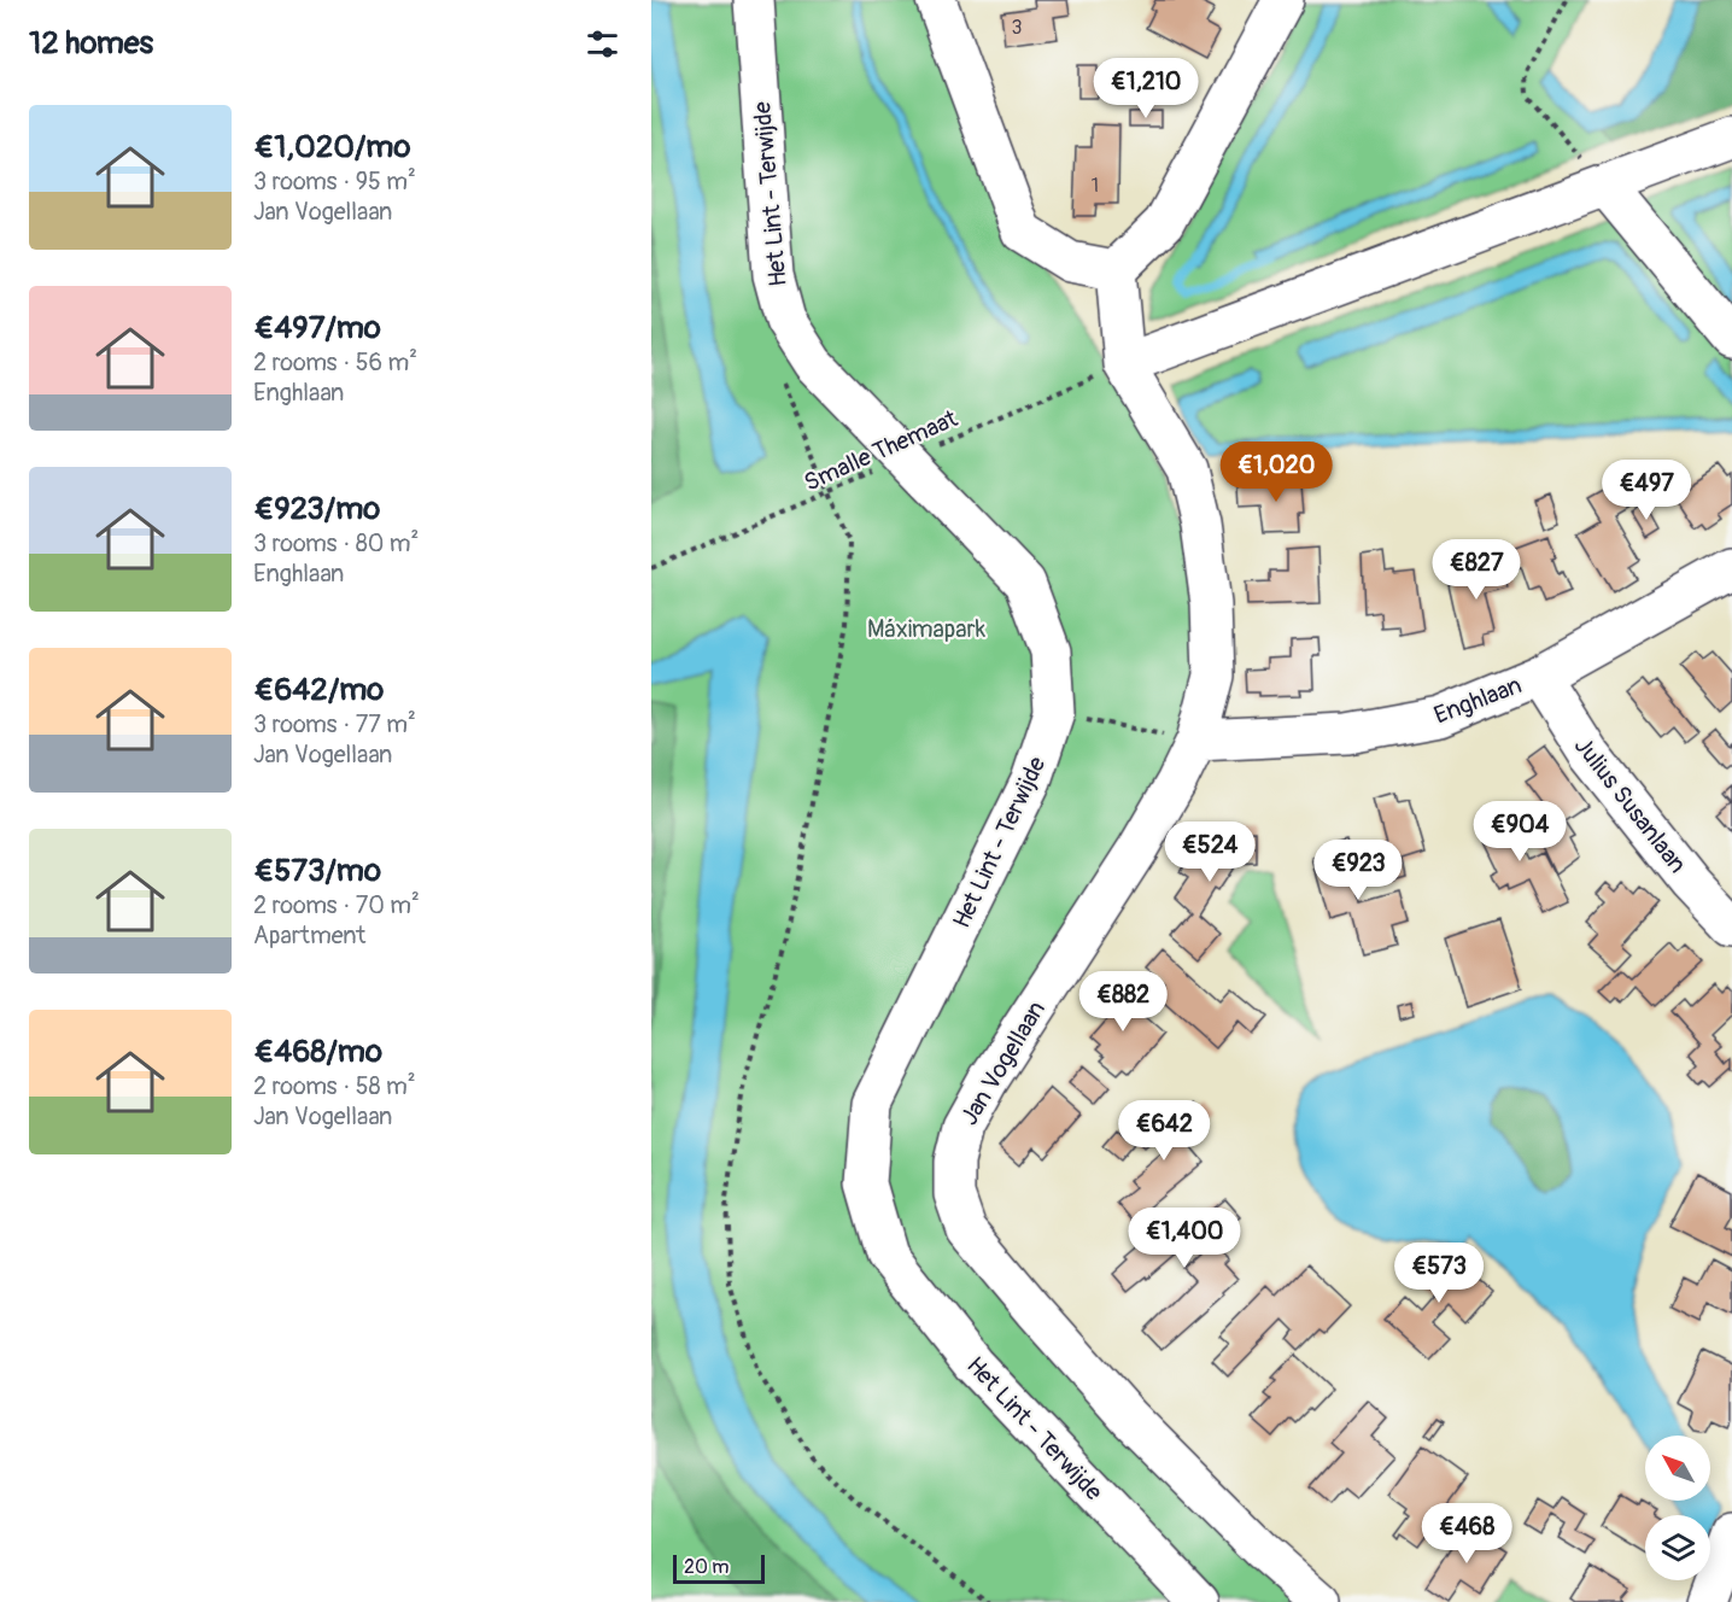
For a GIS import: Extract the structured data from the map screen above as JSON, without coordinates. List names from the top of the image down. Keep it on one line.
{"streets":{"street":["Het Lint - Terwijde","Enghlaan","Julius Susanlaan","Jan Vogellaan"],"path":["Smalle Themaat"]},"crossings":[["Het Lint - Terwijde","Smalle Themaat"],["Smalle Themaat","Jan Vogellaan"],["Enghlaan","Julius Susanlaan"],["Enghlaan","Jan Vogellaan"]],"parks":["Máximapark"],"house_numbers":["3","1"],"scale_bar":"20 m","north":"top left","page":{"heading":"12 homes","price":["€1,210","€1,020","€497","€827","€904","€524","€923","€882","€642","€1,400","€573","€468"],"list":[{"name":"€1,020/mo","note":"3 rooms · 95 m² · Jan Vogellaan"},{"name":"€497/mo","note":"2 rooms · 56 m² · Enghlaan"},{"name":"€923/mo","note":"3 rooms · 80 m² · Enghlaan"},{"name":"€642/mo","note":"3 rooms · 77 m² · Jan Vogellaan"},{"name":"€573/mo","note":"2 rooms · 70 m² · Apartment"},{"name":"€468/mo","note":"2 rooms · 58 m² · Jan Vogellaan"}],"scale":"20 m"}}
